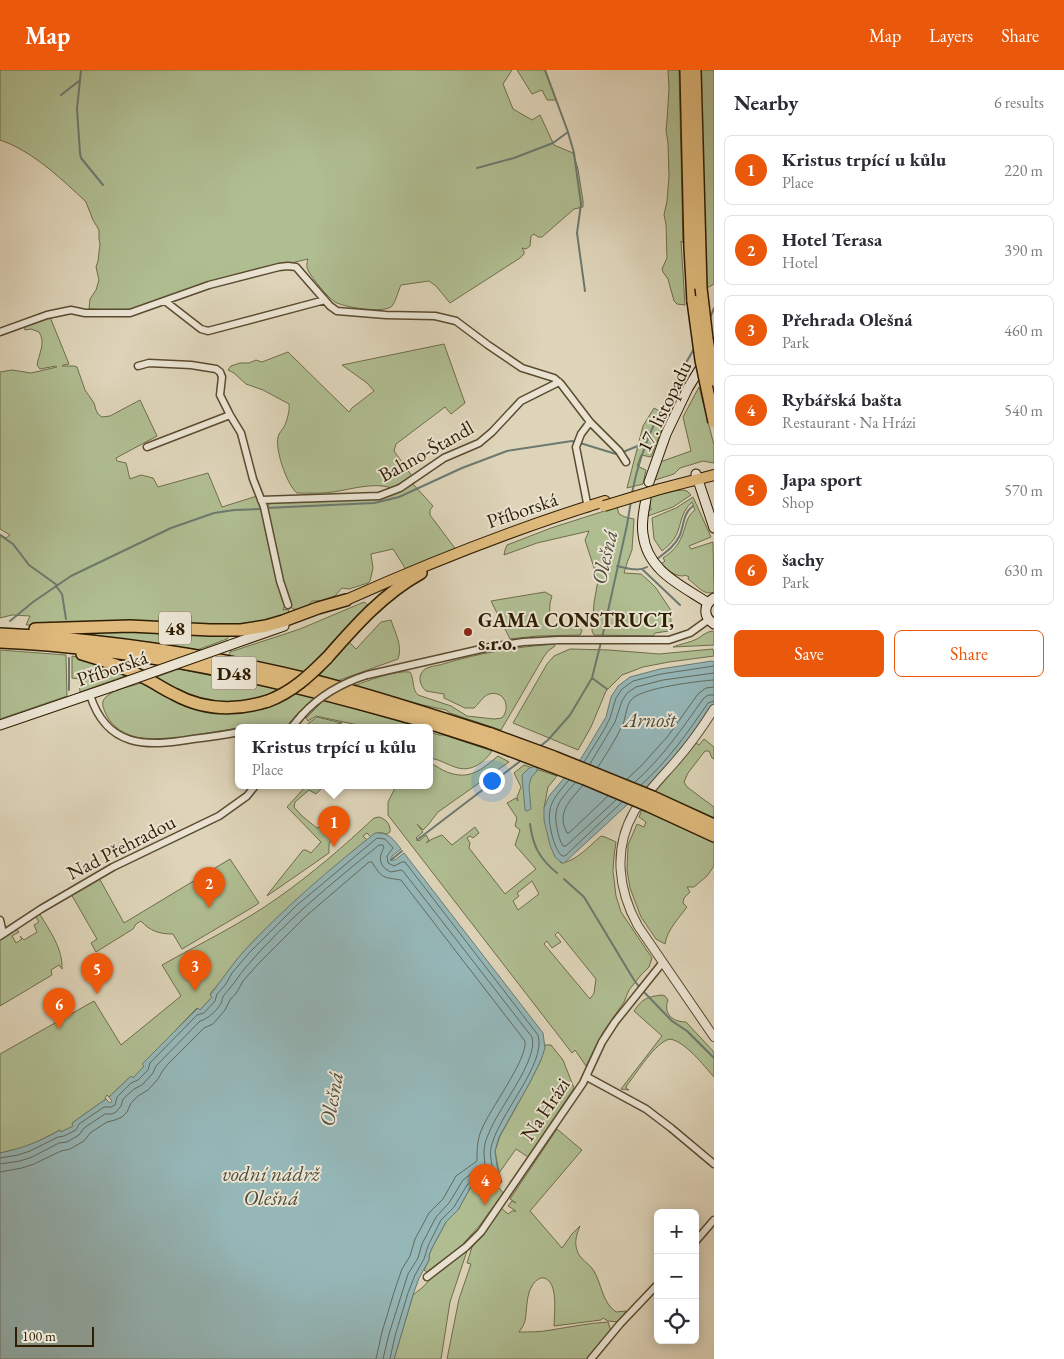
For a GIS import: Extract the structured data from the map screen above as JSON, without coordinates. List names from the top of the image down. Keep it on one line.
{"streets":{"highway":["48","D48"],"main road":["17. listopadu","Příborská"],"street":["Bahno-Štandl","Nad Přehradou","Na Hrázi"]},"crossings":[["Příborská","48"],["48","D48"]],"water":["Olešná","Arnošt","vodní nádrž Olešná"],"places":["GAMA CONSTRUCT, s.r.o."],"scale_bar":"100 m","page":{"header":"Map","nav":["Map","Layers","Share"],"heading":["Nearby","6 results"],"list":[{"mark":"1","name":"Kristus trpící u kůlu","note":"Place","value":"220 m"},{"mark":"2","name":"Hotel Terasa","note":"Hotel","value":"390 m"},{"mark":"3","name":"Přehrada Olešná","note":"Park","value":"460 m"},{"mark":"4","name":"Rybářská bašta","note":"Restaurant · Na Hrázi","value":"540 m"},{"mark":"5","name":"Japa sport","note":"Shop","value":"570 m"},{"mark":"6","name":"šachy","note":"Park","value":"630 m"}],"buttons":["Save","Share"],"popup":["Kristus trpící u kůlu","Place"],"pins":["1","2","3","5","6","4"],"map_buttons":["+","−"],"scale":"100 m"}}
